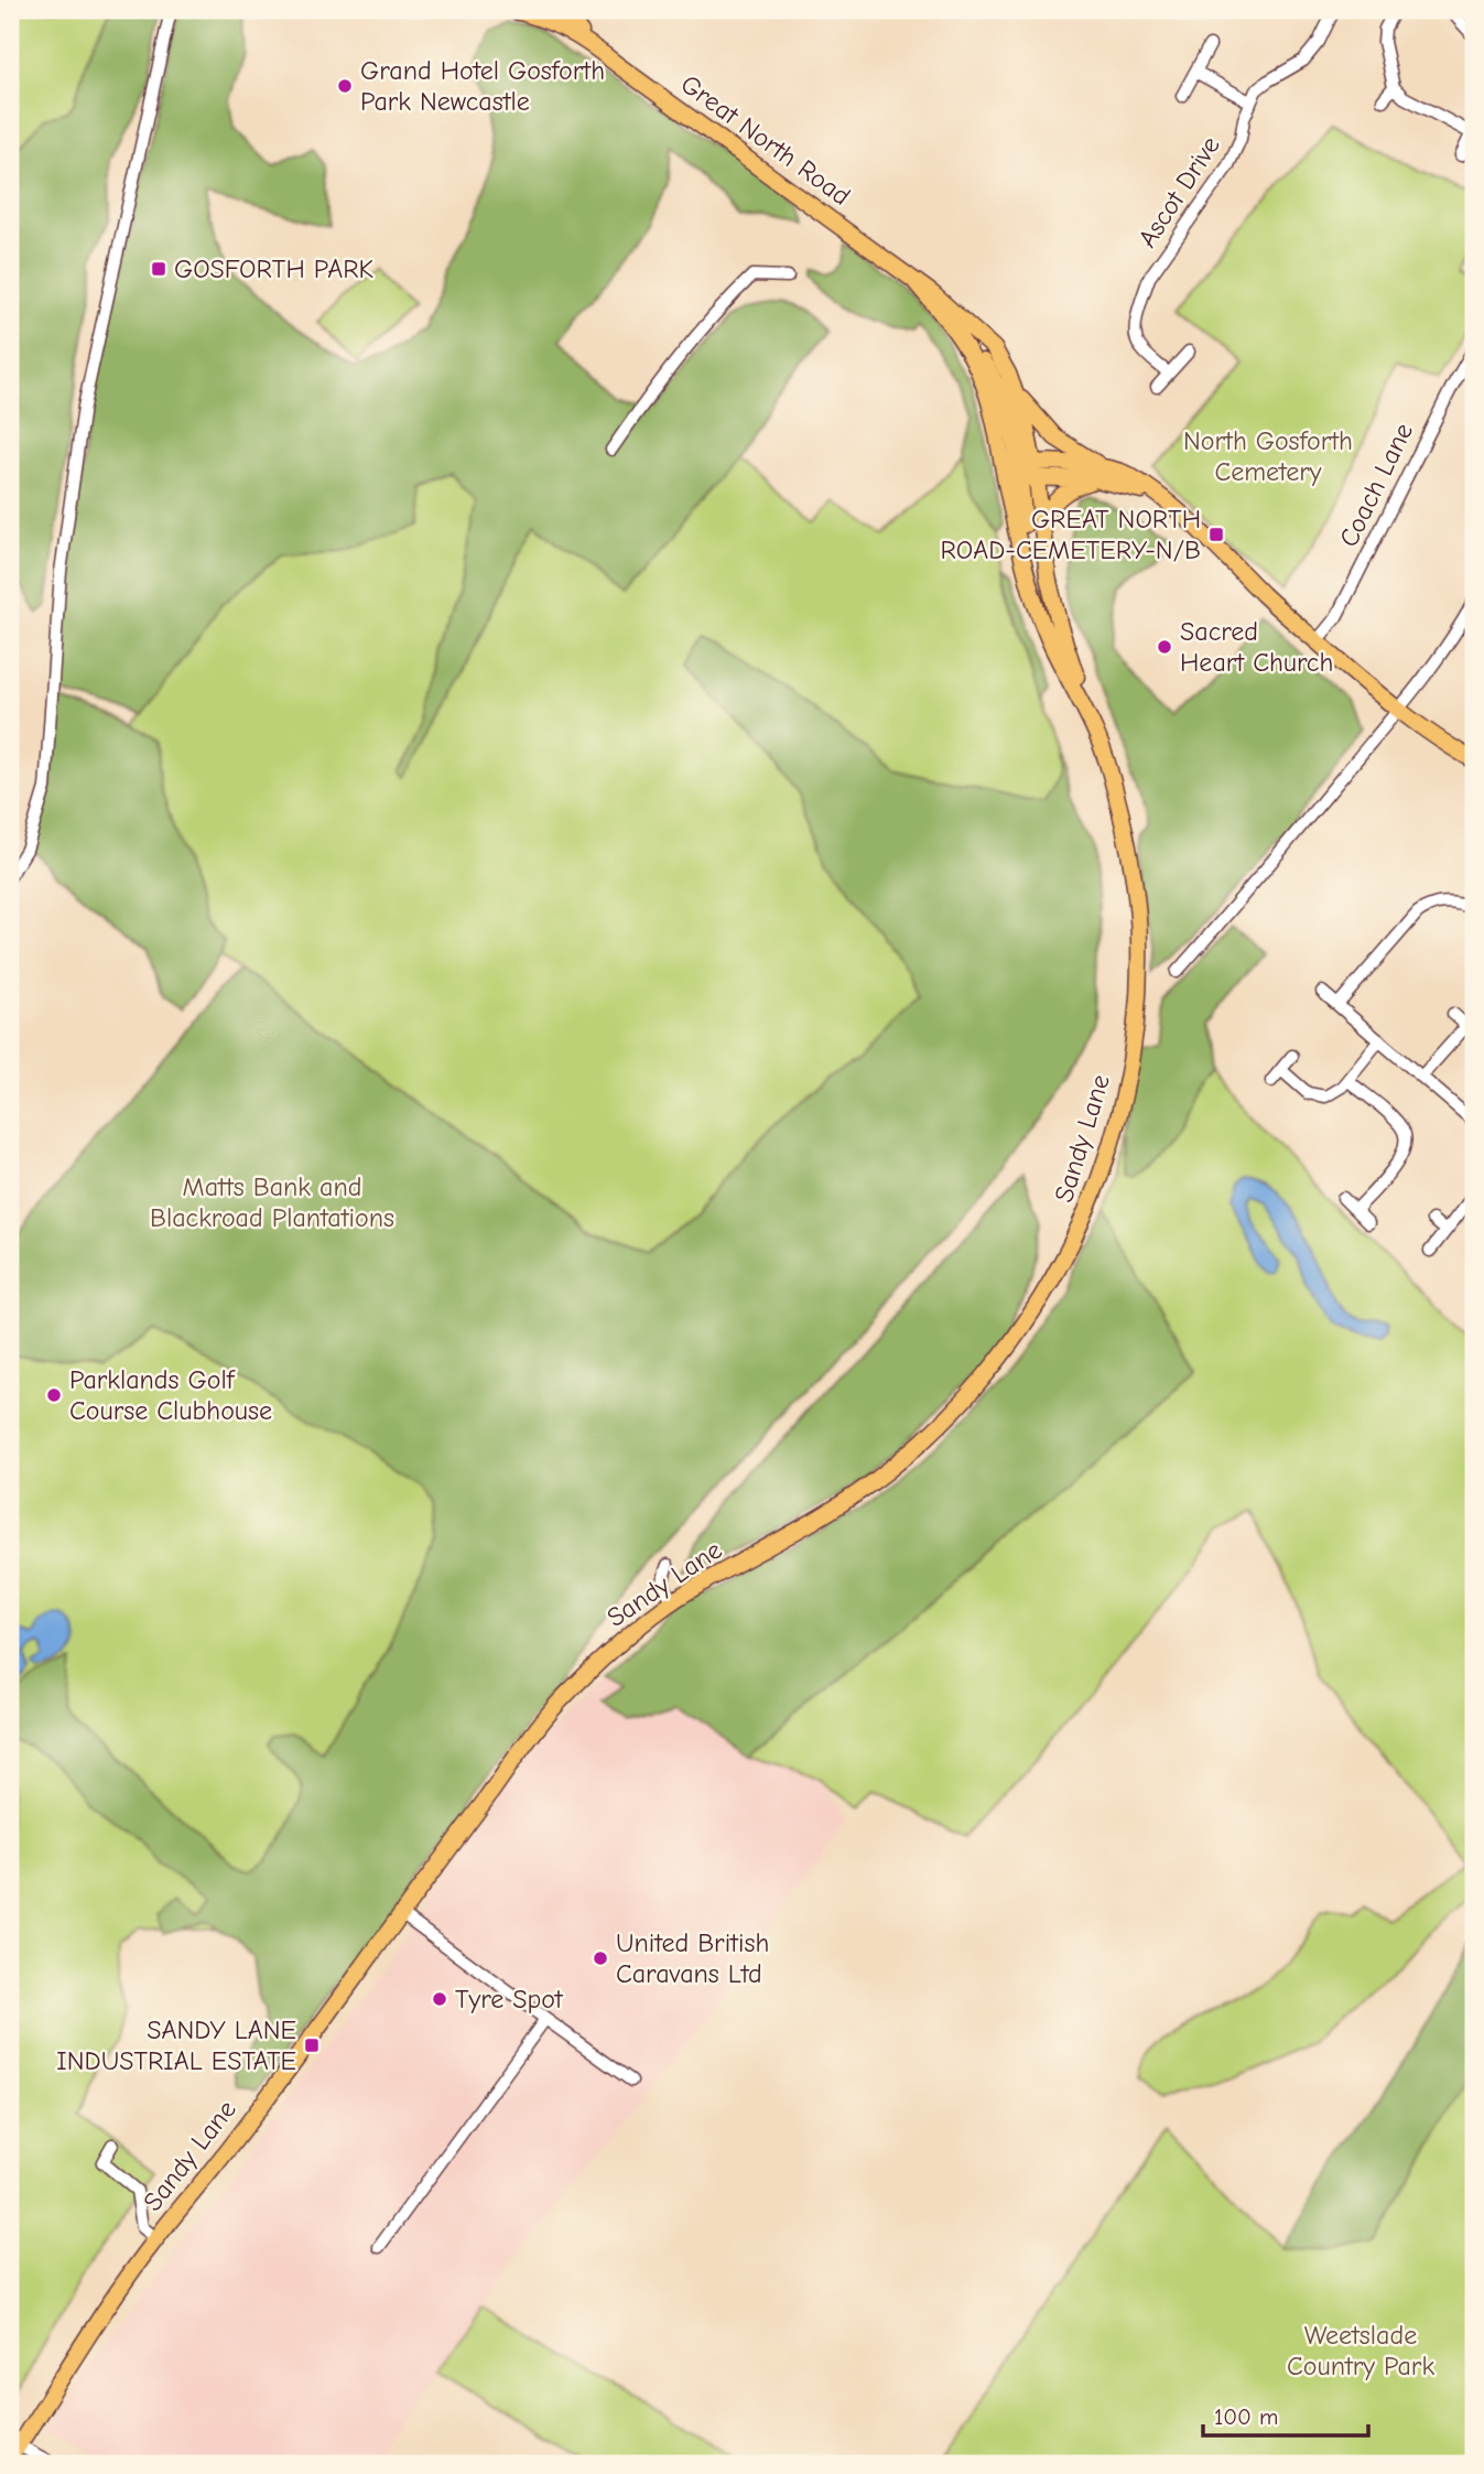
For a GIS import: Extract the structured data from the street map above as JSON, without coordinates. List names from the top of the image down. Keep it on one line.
{"streets":{"main road":["Great North Road","Sandy Lane"],"street":["Ascot Drive","Coach Lane"]},"crossings":[["Great North Road","Sandy Lane"]],"parks":["North Gosforth Cemetery","Matts Bank and Blackroad Plantations","Weetslade Country Park"],"places":{"other":["Grand Hotel Gosforth Park Newcastle","Sacred Heart Church","Parklands Golf Course Clubhouse","United British Caravans Ltd","Tyre Spot"],"transit":["GOSFORTH PARK","GREAT NORTH ROAD-CEMETERY-N/B","SANDY LANE INDUSTRIAL ESTATE"]},"scale_bar":"100 m"}
